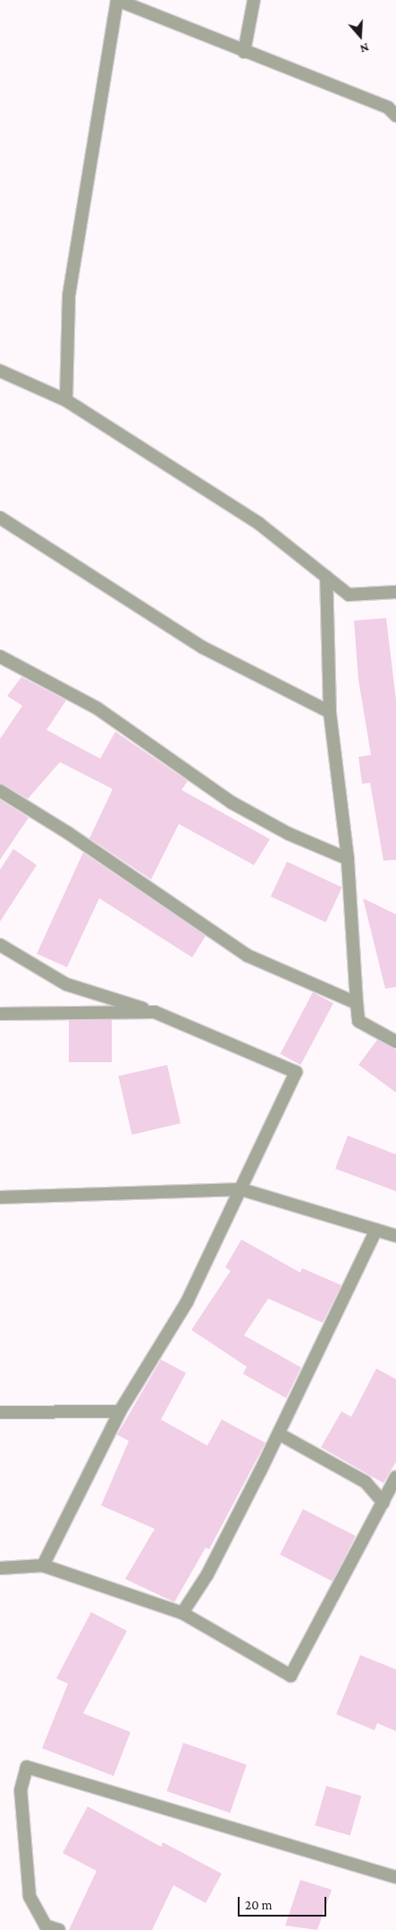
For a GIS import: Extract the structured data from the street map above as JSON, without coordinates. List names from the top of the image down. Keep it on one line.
{"scale_bar":"20 m","north":"bottom"}
